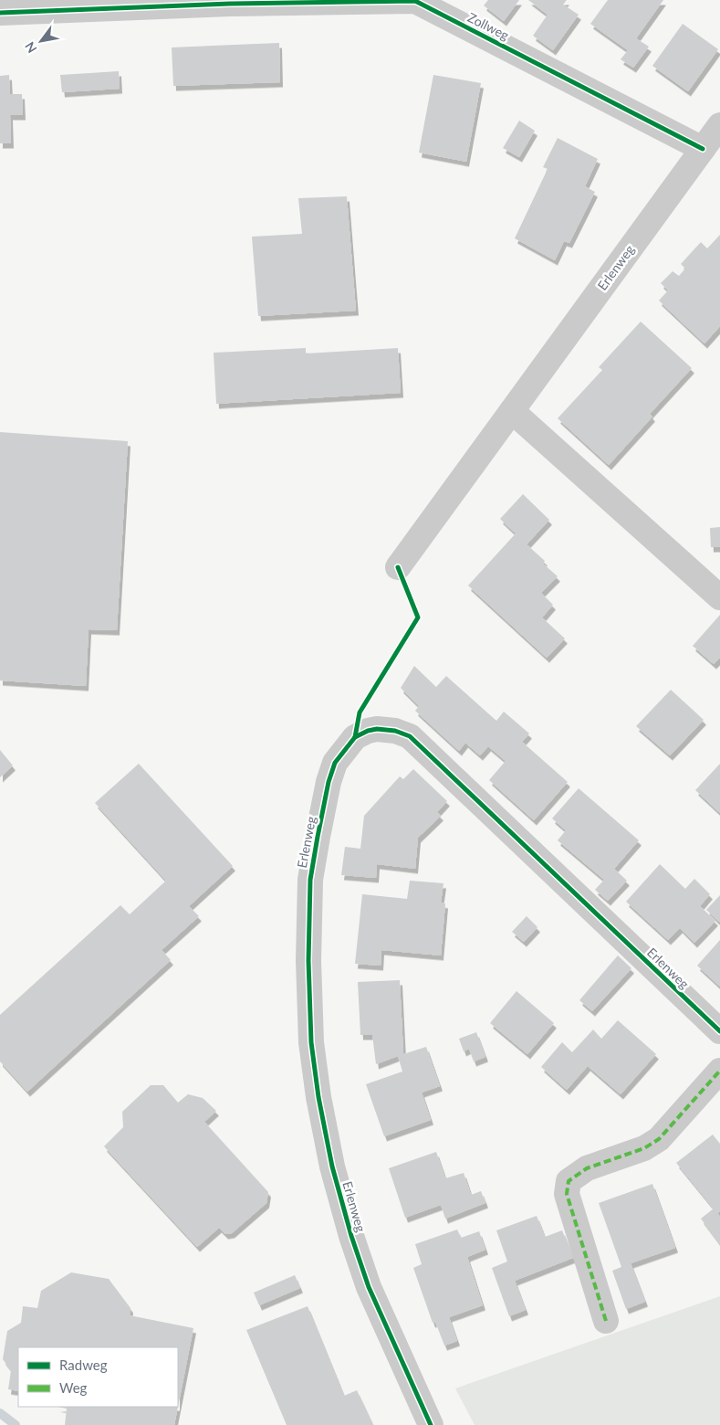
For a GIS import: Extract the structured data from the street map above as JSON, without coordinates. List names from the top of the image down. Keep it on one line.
{"streets":{"street":["Zollweg","Erlenweg"]},"crossings":[["Zollweg","Erlenweg"]],"legend":["Radweg","Weg"],"north":"bottom left"}
